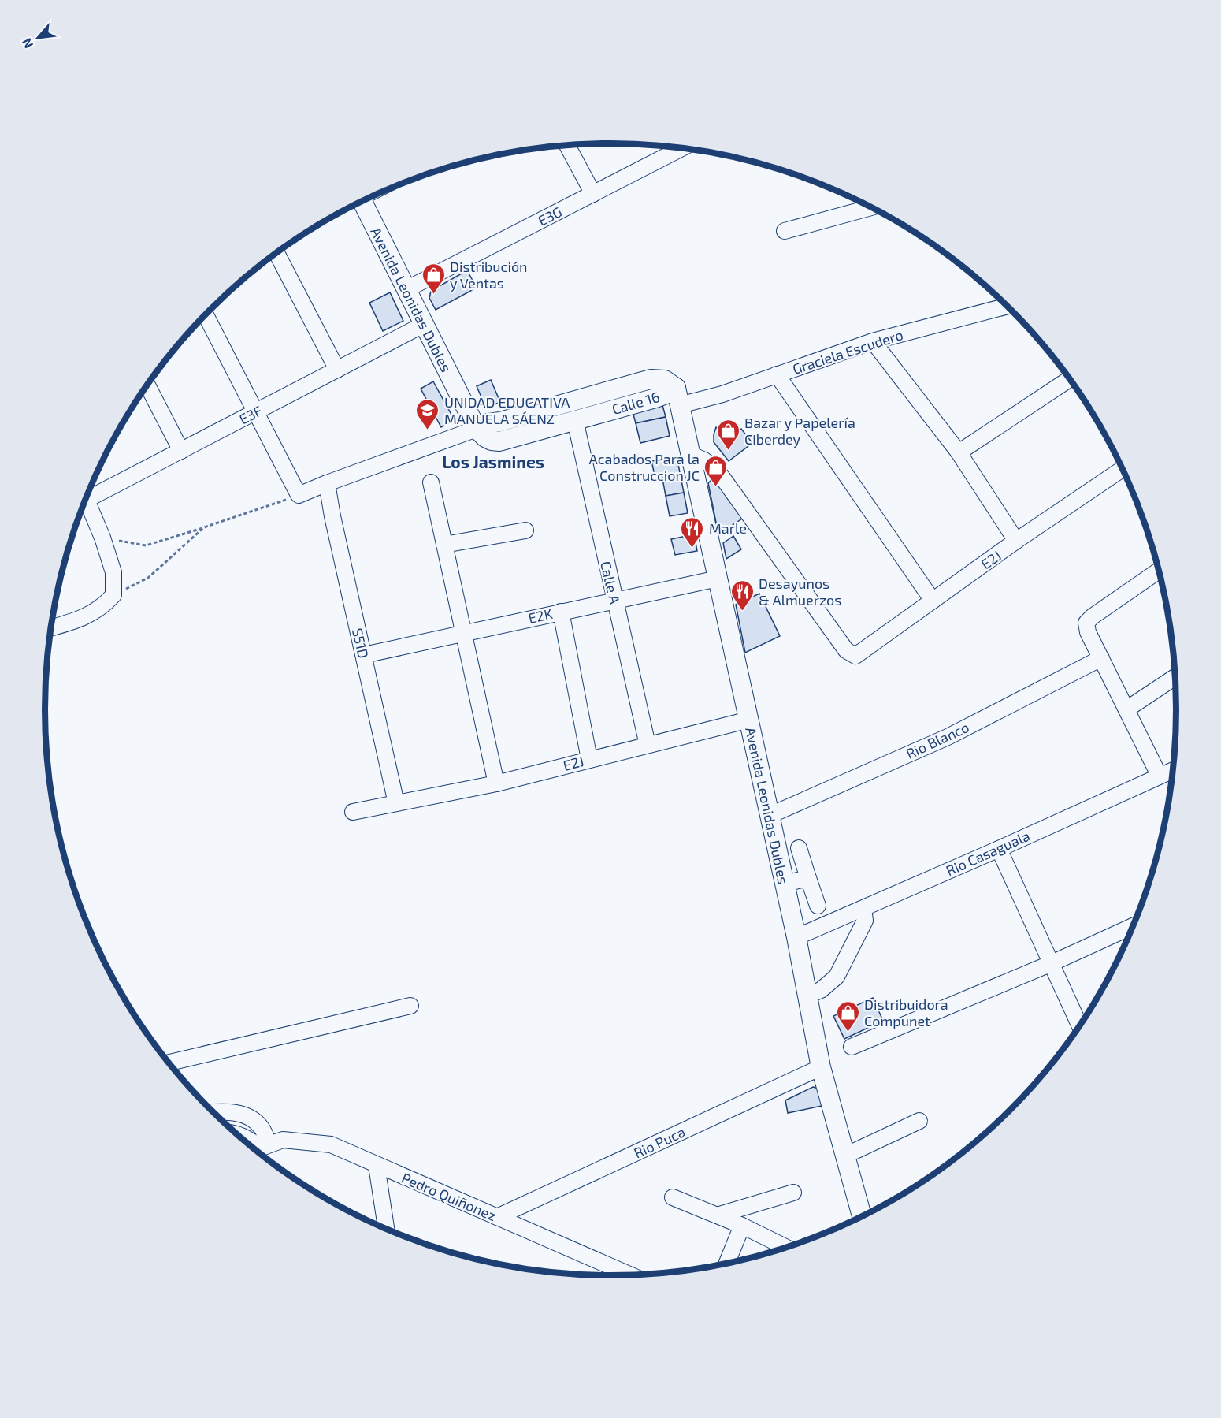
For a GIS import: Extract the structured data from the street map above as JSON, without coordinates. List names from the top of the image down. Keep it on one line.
{"streets":{"main road":["Avenida Leonidas Dubles","Calle 16"],"street":["E3G","Graciela Escudero","E3F","E2J","Calle A","E2K","S51D","Rio Blanco","Rio Casaguala","Rio Puca","Pedro Quiñonez"]},"crossings":[["E3G","Avenida Leonidas Dubles"],["Avenida Leonidas Dubles","Graciela Escudero"],["Avenida Leonidas Dubles","Calle 16"],["Avenida Leonidas Dubles","E3F"],["Avenida Leonidas Dubles","E2J"],["Avenida Leonidas Dubles","E2K"],["Avenida Leonidas Dubles","Rio Blanco"],["Avenida Leonidas Dubles","Rio Casaguala"],["Avenida Leonidas Dubles","Rio Puca"],["Graciela Escudero","Calle 16"],["Calle 16","Calle A"],["E2J","Calle A"],["E2J","S51D"],["Calle A","E2K"],["E2K","S51D"],["Rio Puca","Pedro Quiñonez"]],"districts":["Los Jasmines"],"places":{"shop":["Distribución y Ventas","Bazar y Papelería Ciberdey","Acabados Para la Construccion JC","Distribuidora Compunet"],"school or university":["UNIDAD EDUCATIVA MANUELA SÁENZ"],"restaurant":["Marle","Desayunos & Almuerzos"]},"north":"bottom left"}
